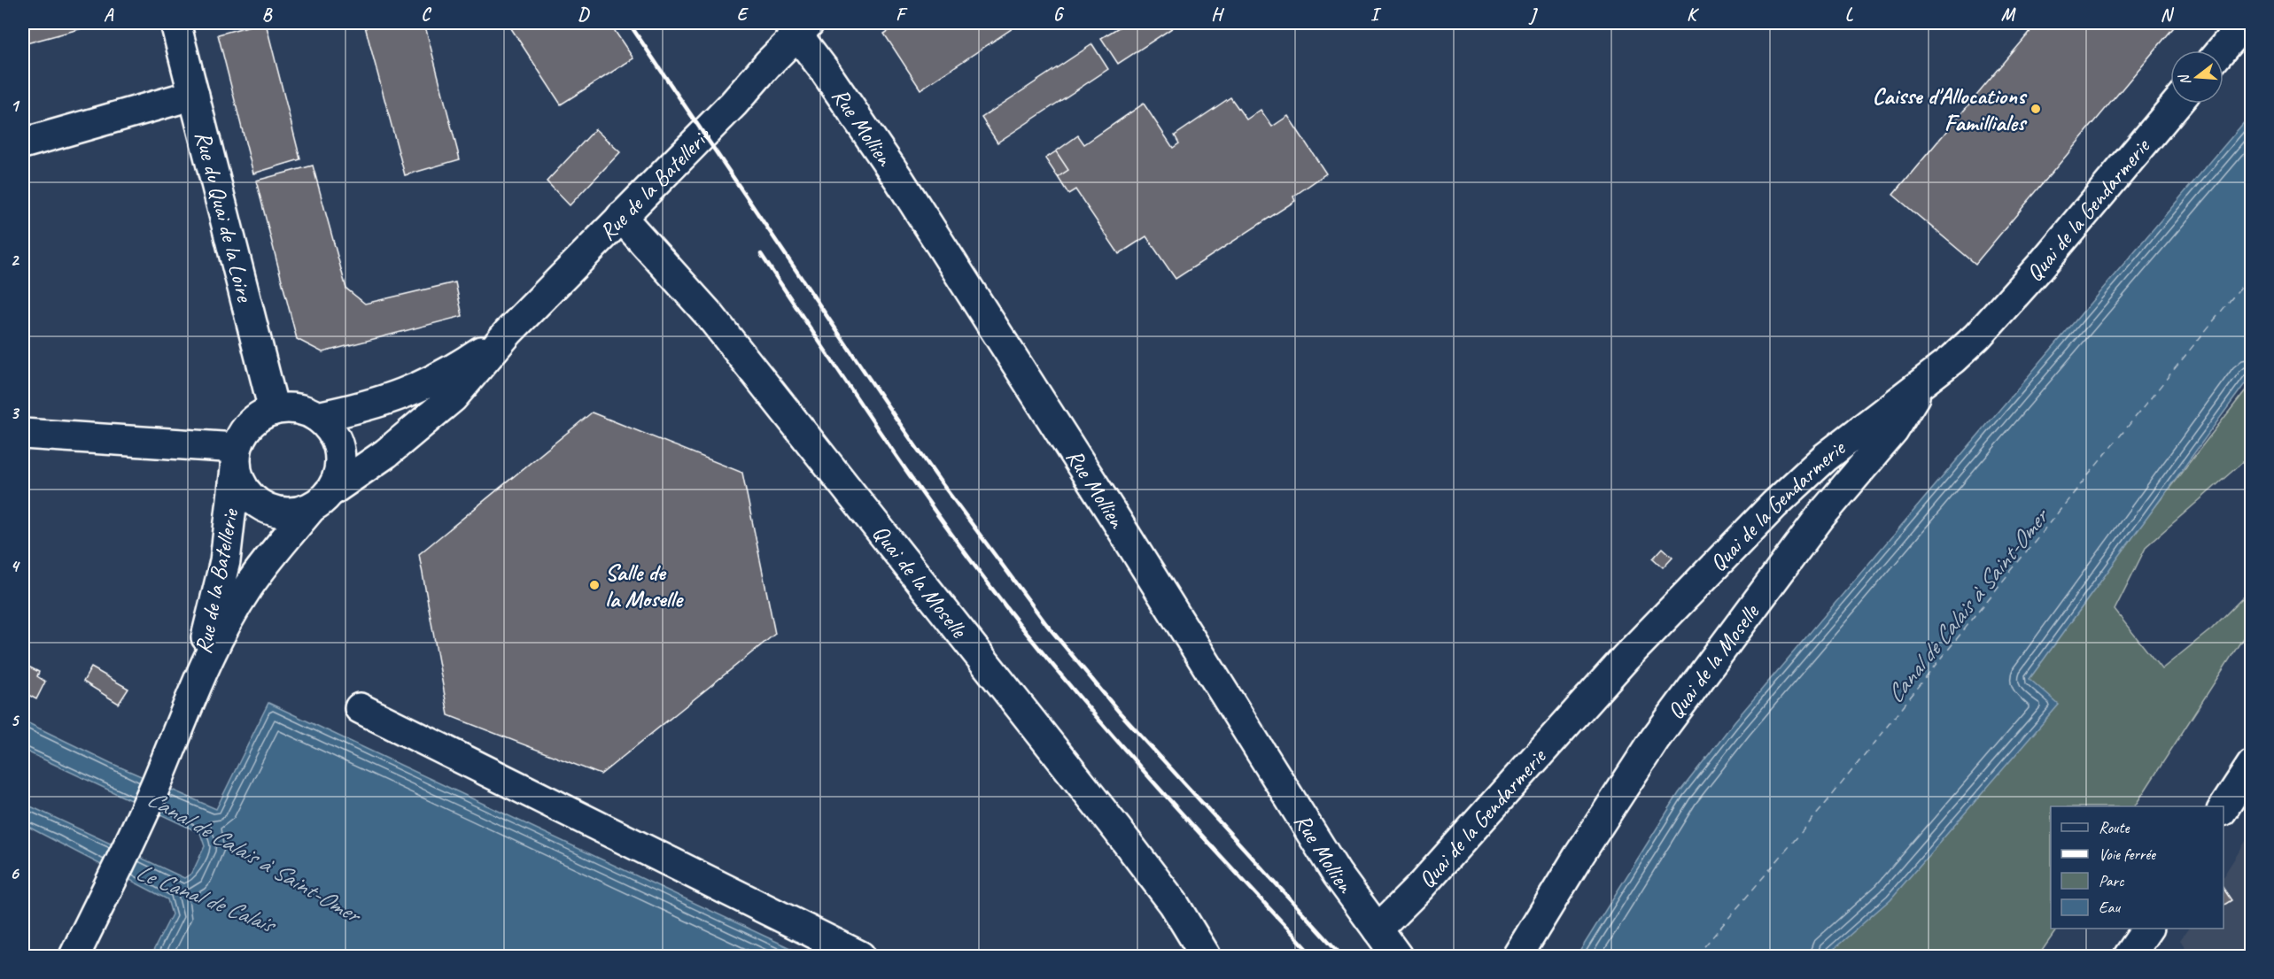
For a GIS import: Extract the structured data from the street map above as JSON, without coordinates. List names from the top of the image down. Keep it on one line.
{"streets":{"street":["Rue Mollien","Rue de la Batellerie","Quai de la Gendarmerie","Rue du Quai de la Loire","Quai de la Moselle"]},"crossings":[["Rue Mollien","Rue de la Batellerie"],["Rue Mollien","Quai de la Gendarmerie"],["Rue de la Batellerie","Rue du Quai de la Loire"],["Rue de la Batellerie","Quai de la Moselle"],["Quai de la Gendarmerie","Quai de la Moselle"]],"water":["Canal de Calais à Saint-Omer","Le Canal de Calais"],"places":["Caisse d'Allocations Familliales","Salle de la Moselle"],"legend":["Route","Voie ferrée","Parc","Eau"],"north":"left","grid":{"columns":["A","B","C","D","E","F","G","H","I","J","K","L","M","N"],"rows":["1","2","3","4","5","6"]}}
